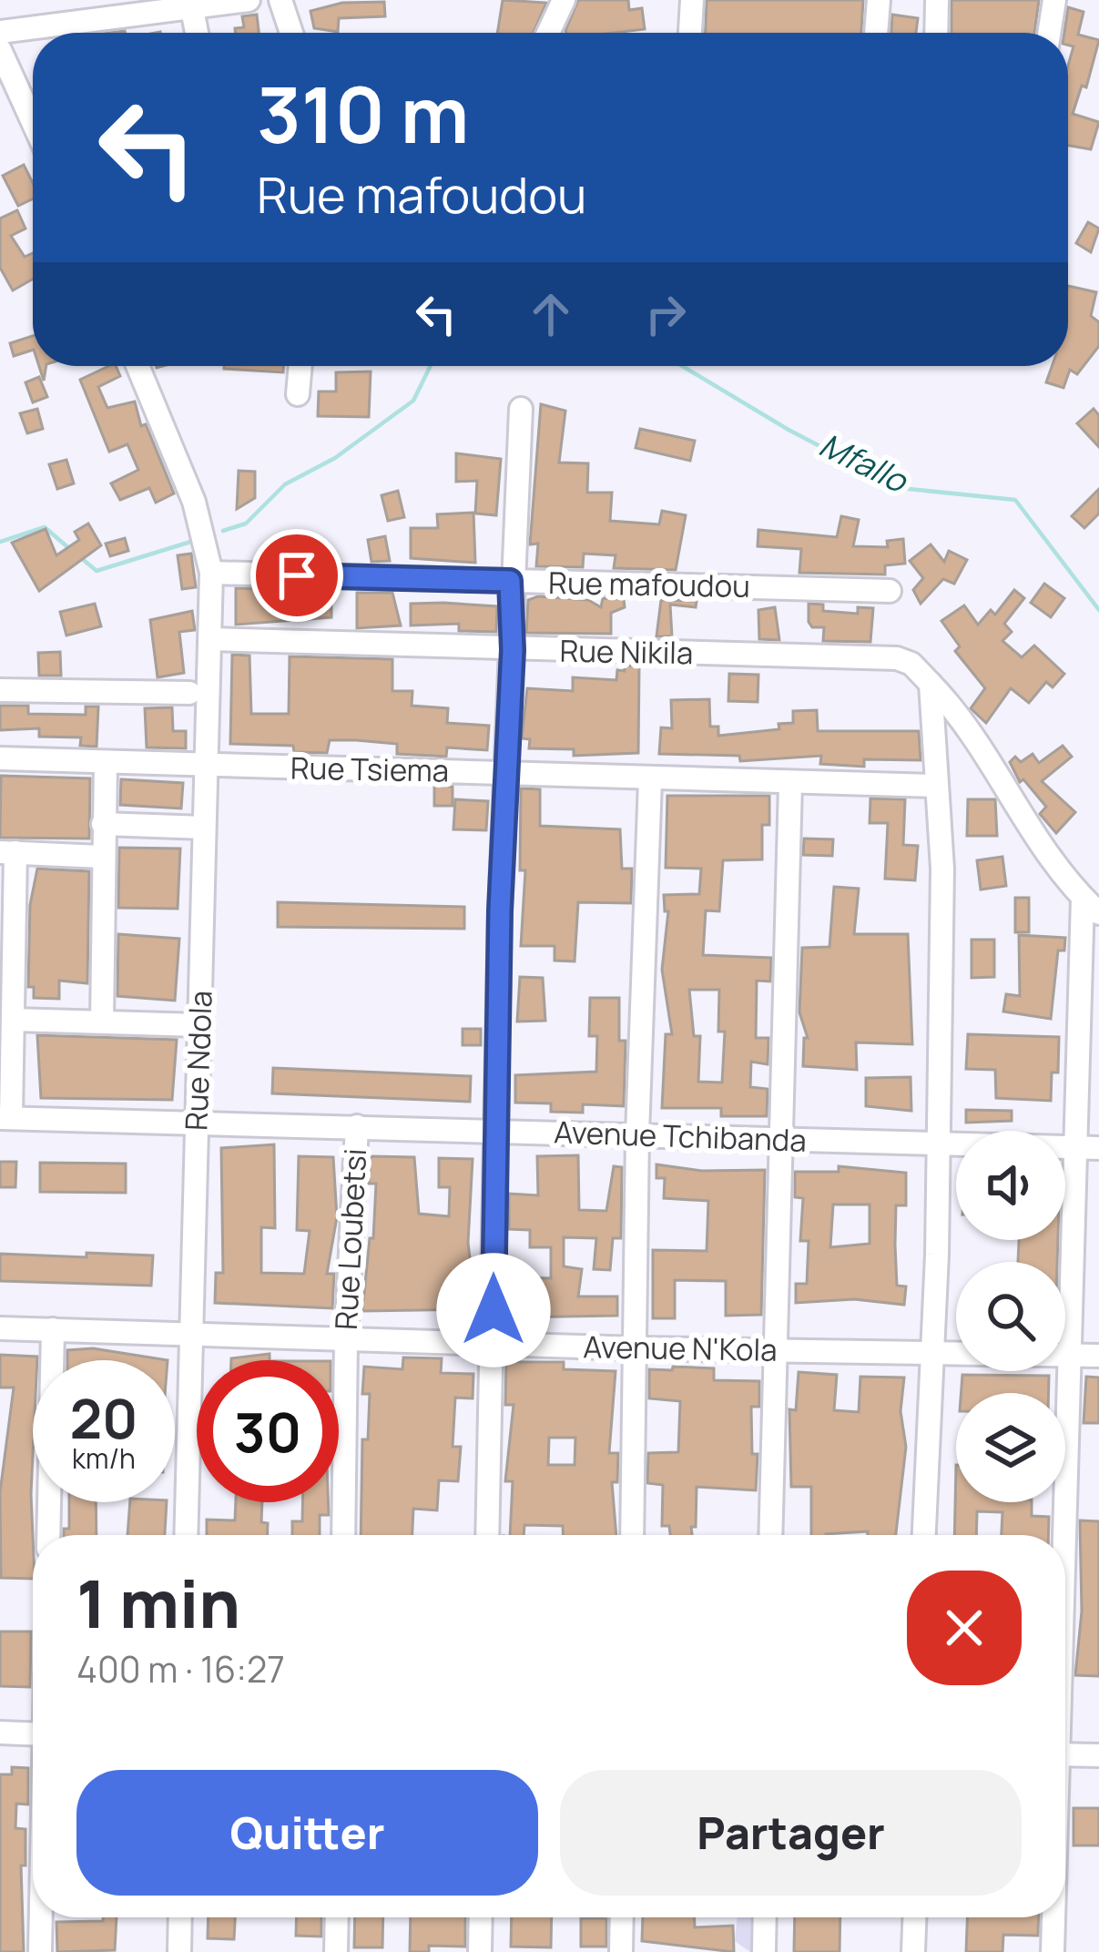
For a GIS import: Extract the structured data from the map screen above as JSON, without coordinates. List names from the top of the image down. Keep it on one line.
{"streets":{"street":["Rue mafoudou","Rue Nikila","Rue Tsiema","Rue Ndola","Avenue Tchibanda","Rue Loubetsi","Avenue N'Kola"]},"crossings":[["Rue mafoudou","Rue Ndola"],["Rue Nikila","Rue Ndola"],["Rue Tsiema","Rue Ndola"],["Rue Ndola","Avenue Tchibanda"],["Rue Ndola","Avenue N'Kola"],["Avenue Tchibanda","Rue Loubetsi"],["Rue Loubetsi","Avenue N'Kola"]],"water":["Mfallo"],"page":{"turn":["310 m","Rue mafoudou"],"speed":"20 km/h","limit":"30","heading":["1 min","400 m · 16:27"],"buttons":["Quitter","Partager"]}}
